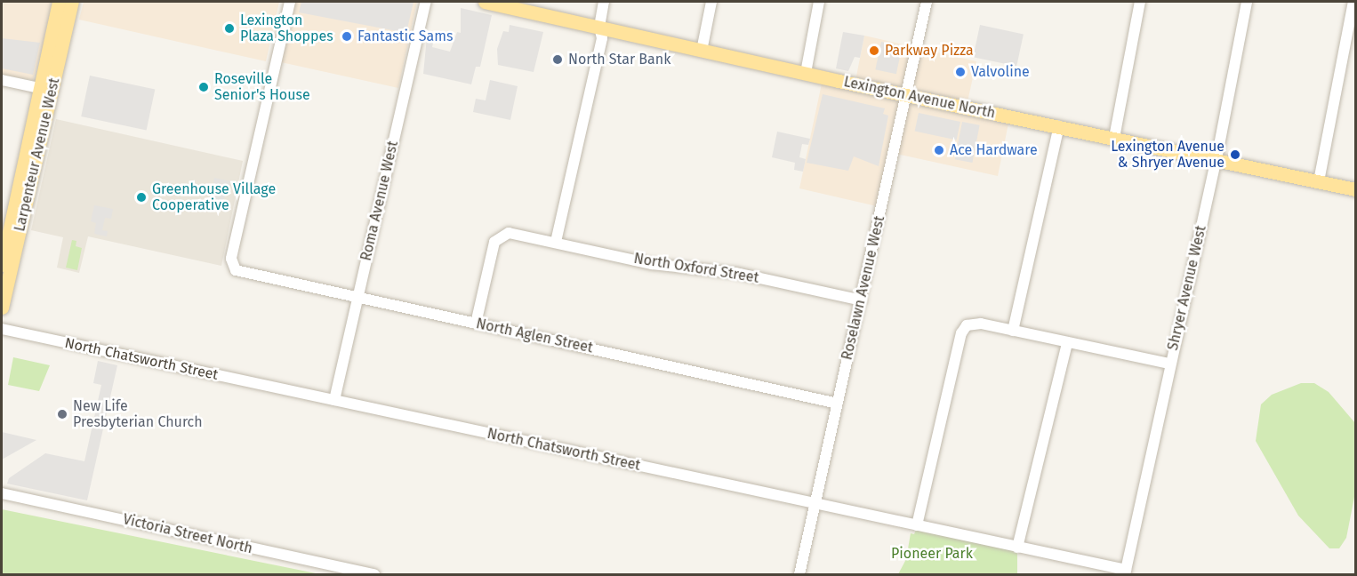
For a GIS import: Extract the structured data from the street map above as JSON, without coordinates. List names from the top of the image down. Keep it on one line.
{"streets":{"main road":["Lexington Avenue North","Larpenteur Avenue West"],"street":["Roma Avenue West","North Oxford Street","Roselawn Avenue West","Shryer Avenue West","North Aglen Street","North Chatsworth Street","Victoria Street North"]},"crossings":[["Lexington Avenue North","Roselawn Avenue West"],["Lexington Avenue North","Shryer Avenue West"],["Roma Avenue West","North Aglen Street"],["Roma Avenue West","North Chatsworth Street"],["North Oxford Street","Roselawn Avenue West"],["North Oxford Street","North Aglen Street"],["Roselawn Avenue West","North Aglen Street"],["Roselawn Avenue West","North Chatsworth Street"],["Shryer Avenue West","North Chatsworth Street"]],"parks":["Pioneer Park"],"places":["Lexington Plaza Shoppes","Fantastic Sams","Parkway Pizza","North Star Bank","Valvoline","Roseville Senior's House","Ace Hardware","Lexington Avenue & Shryer Avenue","Greenhouse Village Cooperative","New Life Presbyterian Church"]}
